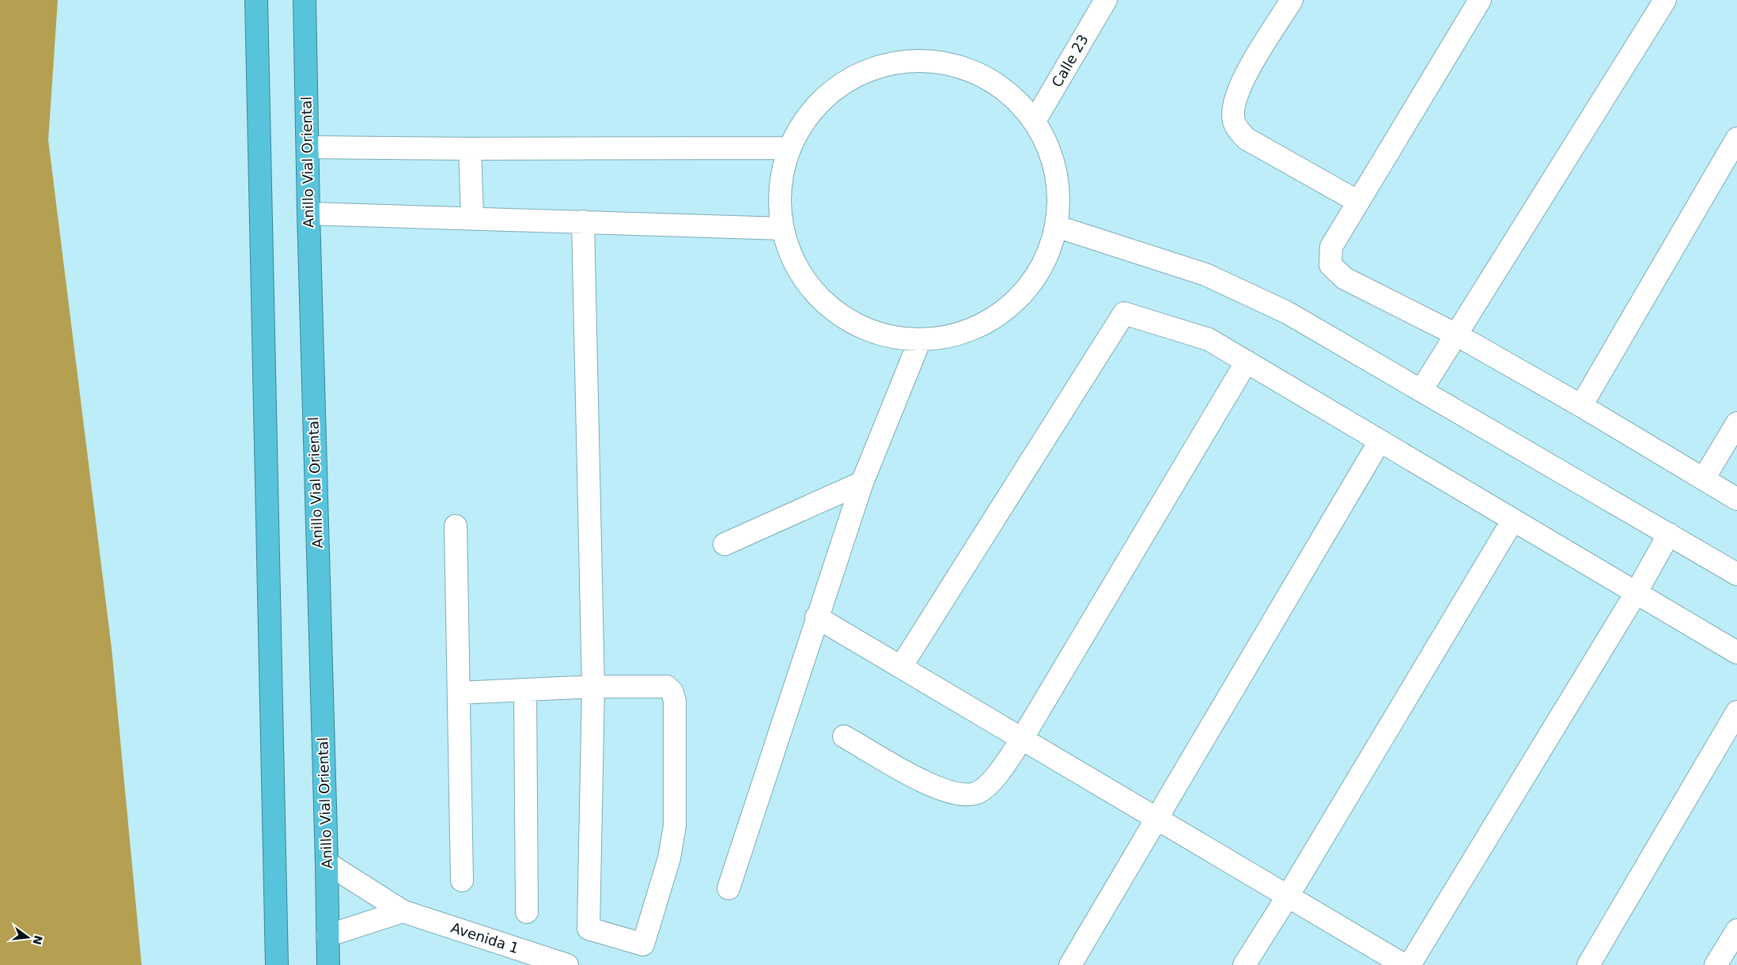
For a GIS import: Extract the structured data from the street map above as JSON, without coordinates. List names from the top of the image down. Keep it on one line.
{"streets":{"highway":["Anillo Vial Oriental"],"street":["Calle 23","Avenida 1"]},"crossings":[["Anillo Vial Oriental","Avenida 1"]],"north":"right"}
